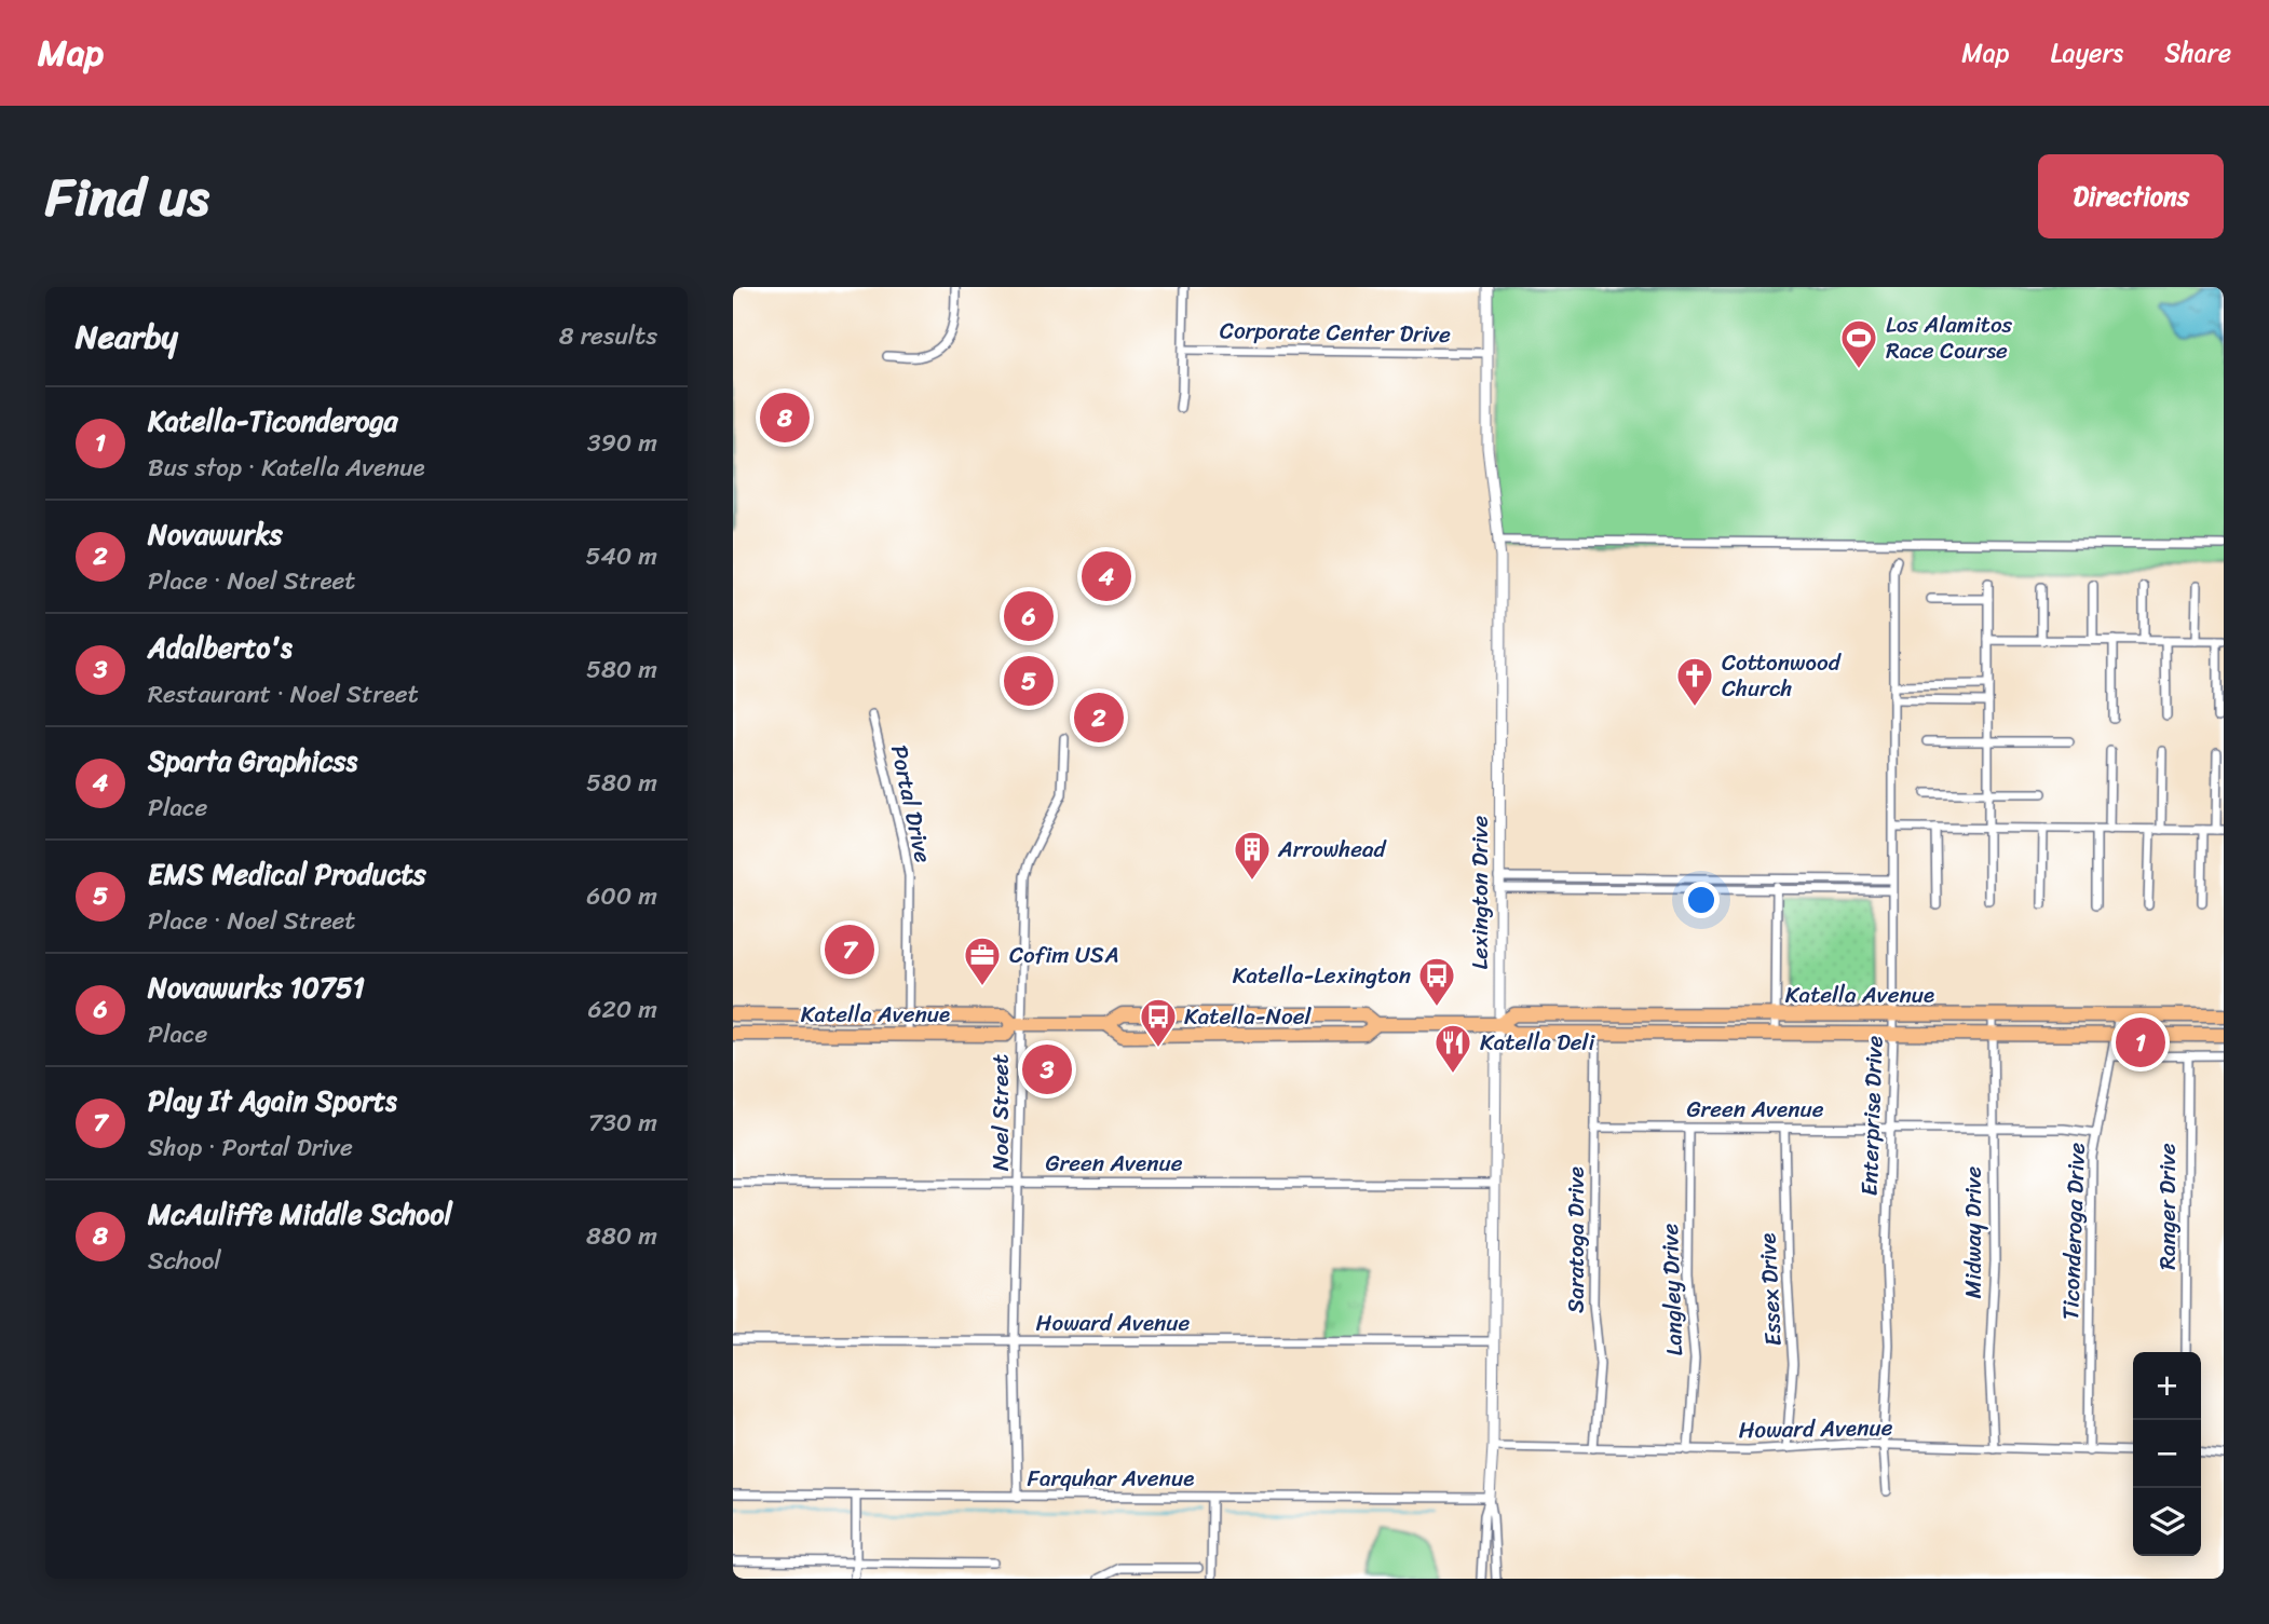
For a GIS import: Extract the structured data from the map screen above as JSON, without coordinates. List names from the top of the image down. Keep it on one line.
{"streets":{"main road":["Katella Avenue"],"street":["Corporate Center Drive","Portal Drive","Lexington Drive","Green Avenue","Noel Street","Enterprise Drive","Ranger Drive","Ticonderoga Drive","Midway Drive","Saratoga Drive","Langley Drive","Essex Drive","Howard Avenue","Farquhar Avenue"]},"crossings":[["Corporate Center Drive","Lexington Drive"],["Portal Drive","Katella Avenue"],["Lexington Drive","Katella Avenue"],["Lexington Drive","Green Avenue"],["Lexington Drive","Howard Avenue"],["Lexington Drive","Farquhar Avenue"],["Katella Avenue","Noel Street"],["Katella Avenue","Enterprise Drive"],["Katella Avenue","Ticonderoga Drive"],["Katella Avenue","Midway Drive"],["Katella Avenue","Saratoga Drive"],["Green Avenue","Noel Street"],["Green Avenue","Enterprise Drive"],["Green Avenue","Ticonderoga Drive"],["Green Avenue","Midway Drive"],["Green Avenue","Saratoga Drive"],["Green Avenue","Langley Drive"],["Green Avenue","Essex Drive"],["Noel Street","Howard Avenue"],["Noel Street","Farquhar Avenue"],["Enterprise Drive","Howard Avenue"],["Ticonderoga Drive","Howard Avenue"],["Midway Drive","Howard Avenue"],["Saratoga Drive","Howard Avenue"],["Langley Drive","Howard Avenue"],["Essex Drive","Howard Avenue"]],"places":{"sports":["Los Alamitos Race Course"],"church":["Cottonwood Church"],"building":["Arrowhead"],"office":["Cofim USA"],"bus stop":["Katella-Lexington","Katella-Noel"],"restaurant":["Katella Deli"]},"page":{"header":"Map","nav":["Map","Layers","Share"],"title":"Find us","buttons":"Directions","heading":["Nearby","8 results"],"list":[{"mark":"1","name":"Katella-Ticonderoga","note":"Bus stop · Katella Avenue","value":"390 m"},{"mark":"2","name":"Novawurks","note":"Place · Noel Street","value":"540 m"},{"mark":"3","name":"Adalberto's","note":"Restaurant · Noel Street","value":"580 m"},{"mark":"4","name":"Sparta Graphicss","note":"Place","value":"580 m"},{"mark":"5","name":"EMS Medical Products","note":"Place · Noel Street","value":"600 m"},{"mark":"6","name":"Novawurks 10751","note":"Place","value":"620 m"},{"mark":"7","name":"Play It Again Sports","note":"Shop · Portal Drive","value":"730 m"},{"mark":"8","name":"McAuliffe Middle School","note":"School","value":"880 m"}],"pins":["8","4","6","5","2","7","1","3"],"map_buttons":["+","−"]}}
